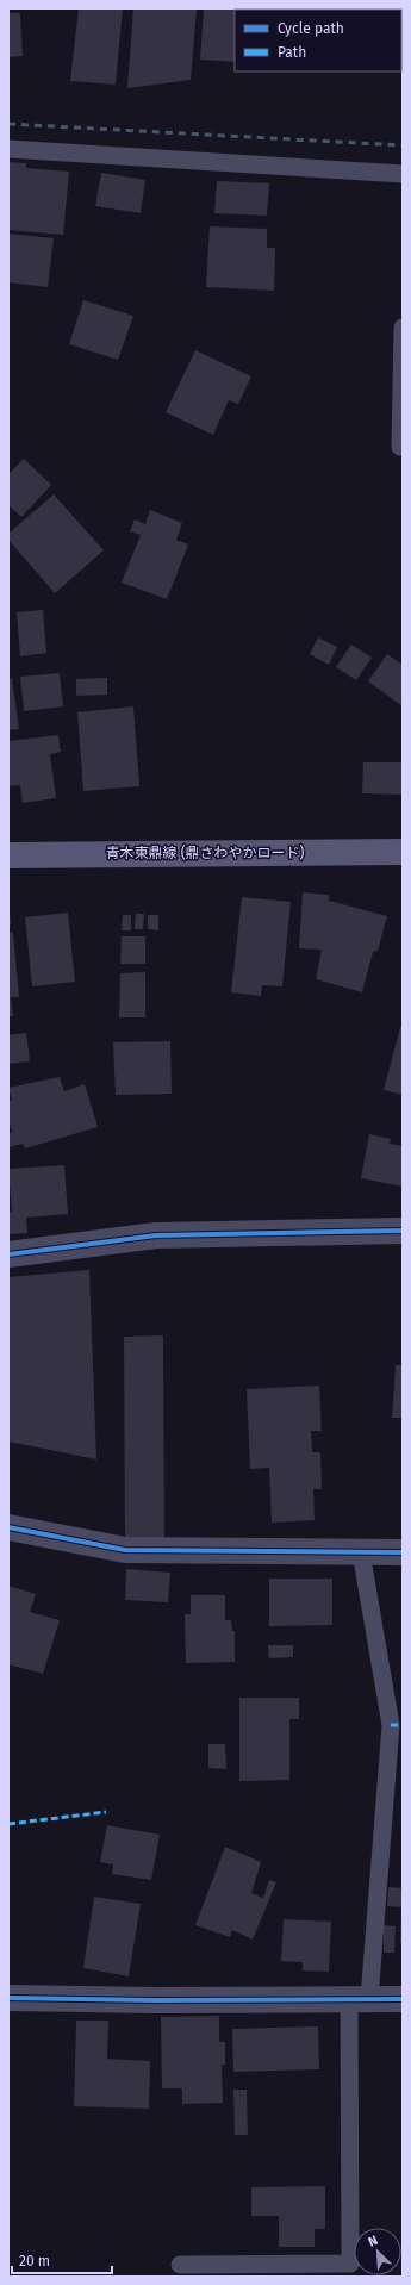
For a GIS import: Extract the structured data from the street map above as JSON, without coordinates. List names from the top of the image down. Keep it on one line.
{"streets":{"main road":["青木東鼎線 (鼎さわやかロード)"]},"legend":["Cycle path","Path"],"scale_bar":"20 m","north":"top left"}
